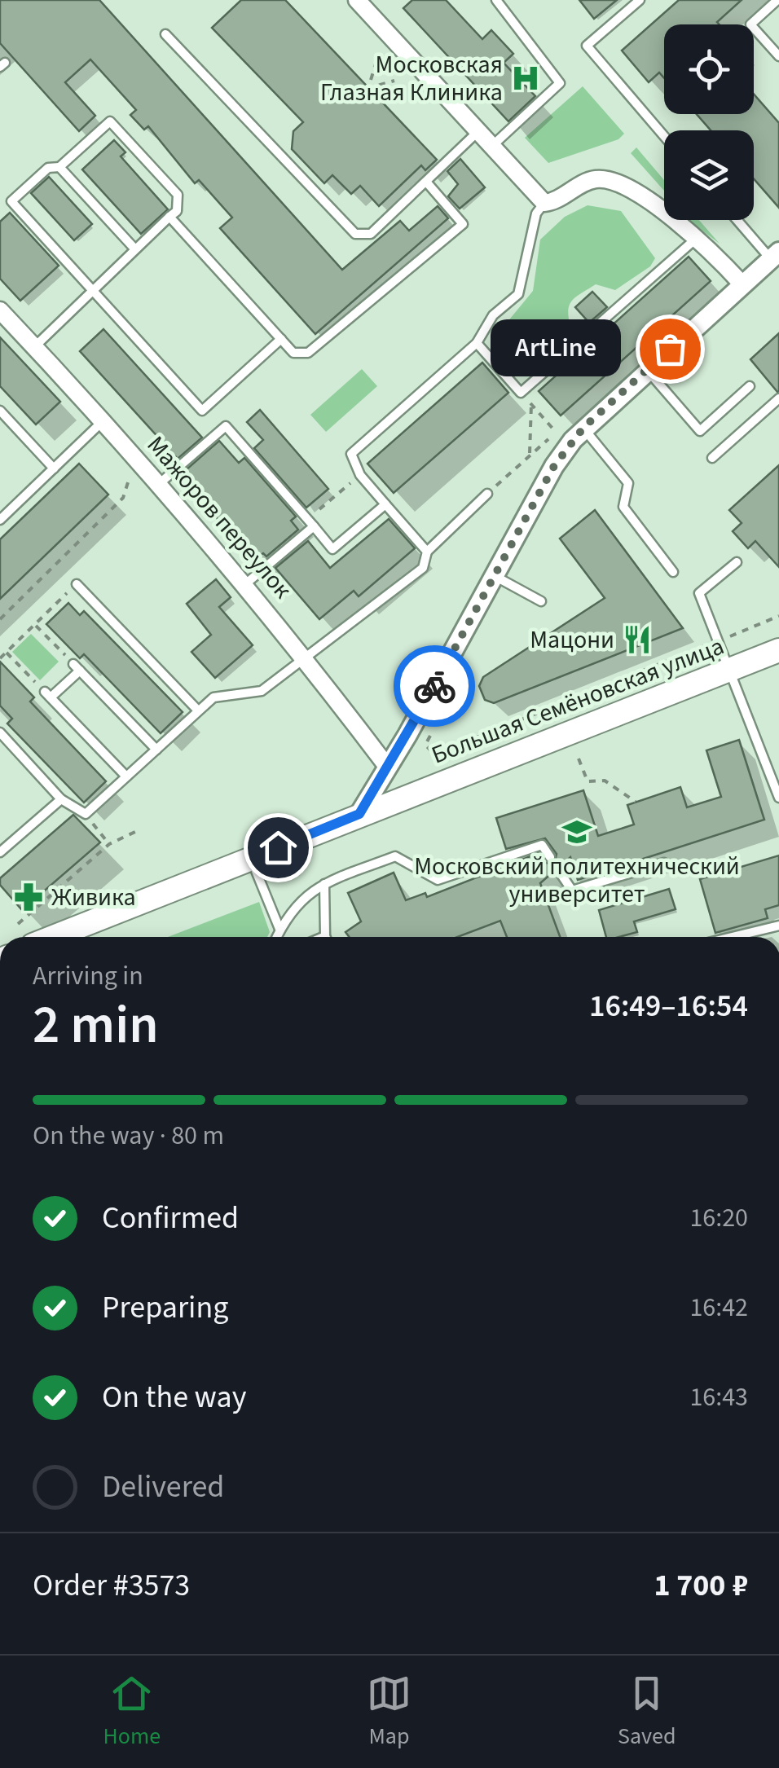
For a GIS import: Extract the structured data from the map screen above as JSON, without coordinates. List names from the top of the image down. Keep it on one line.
{"streets":{"main road":["Большая Семёновская улица"],"street":["Мажоров переулок"]},"places":{"hospital":["Московская Глазная Клиника"],"other":["ArtLine"],"restaurant":["Мацони"],"school or university":["Московский политехнический университет"],"pharmacy":["Живика"]},"page":{"bubble":"ArtLine","heading":["2 min","Arriving in","16:49–16:54"],"panel":["Order #3573","1 700 ₽"],"bar":"On the way · 80 m","list":[["Confirmed","16:20"],["Preparing","16:42"],["On the way","16:43"],"Delivered"],"tabs":["Home","Map","Saved"]}}
